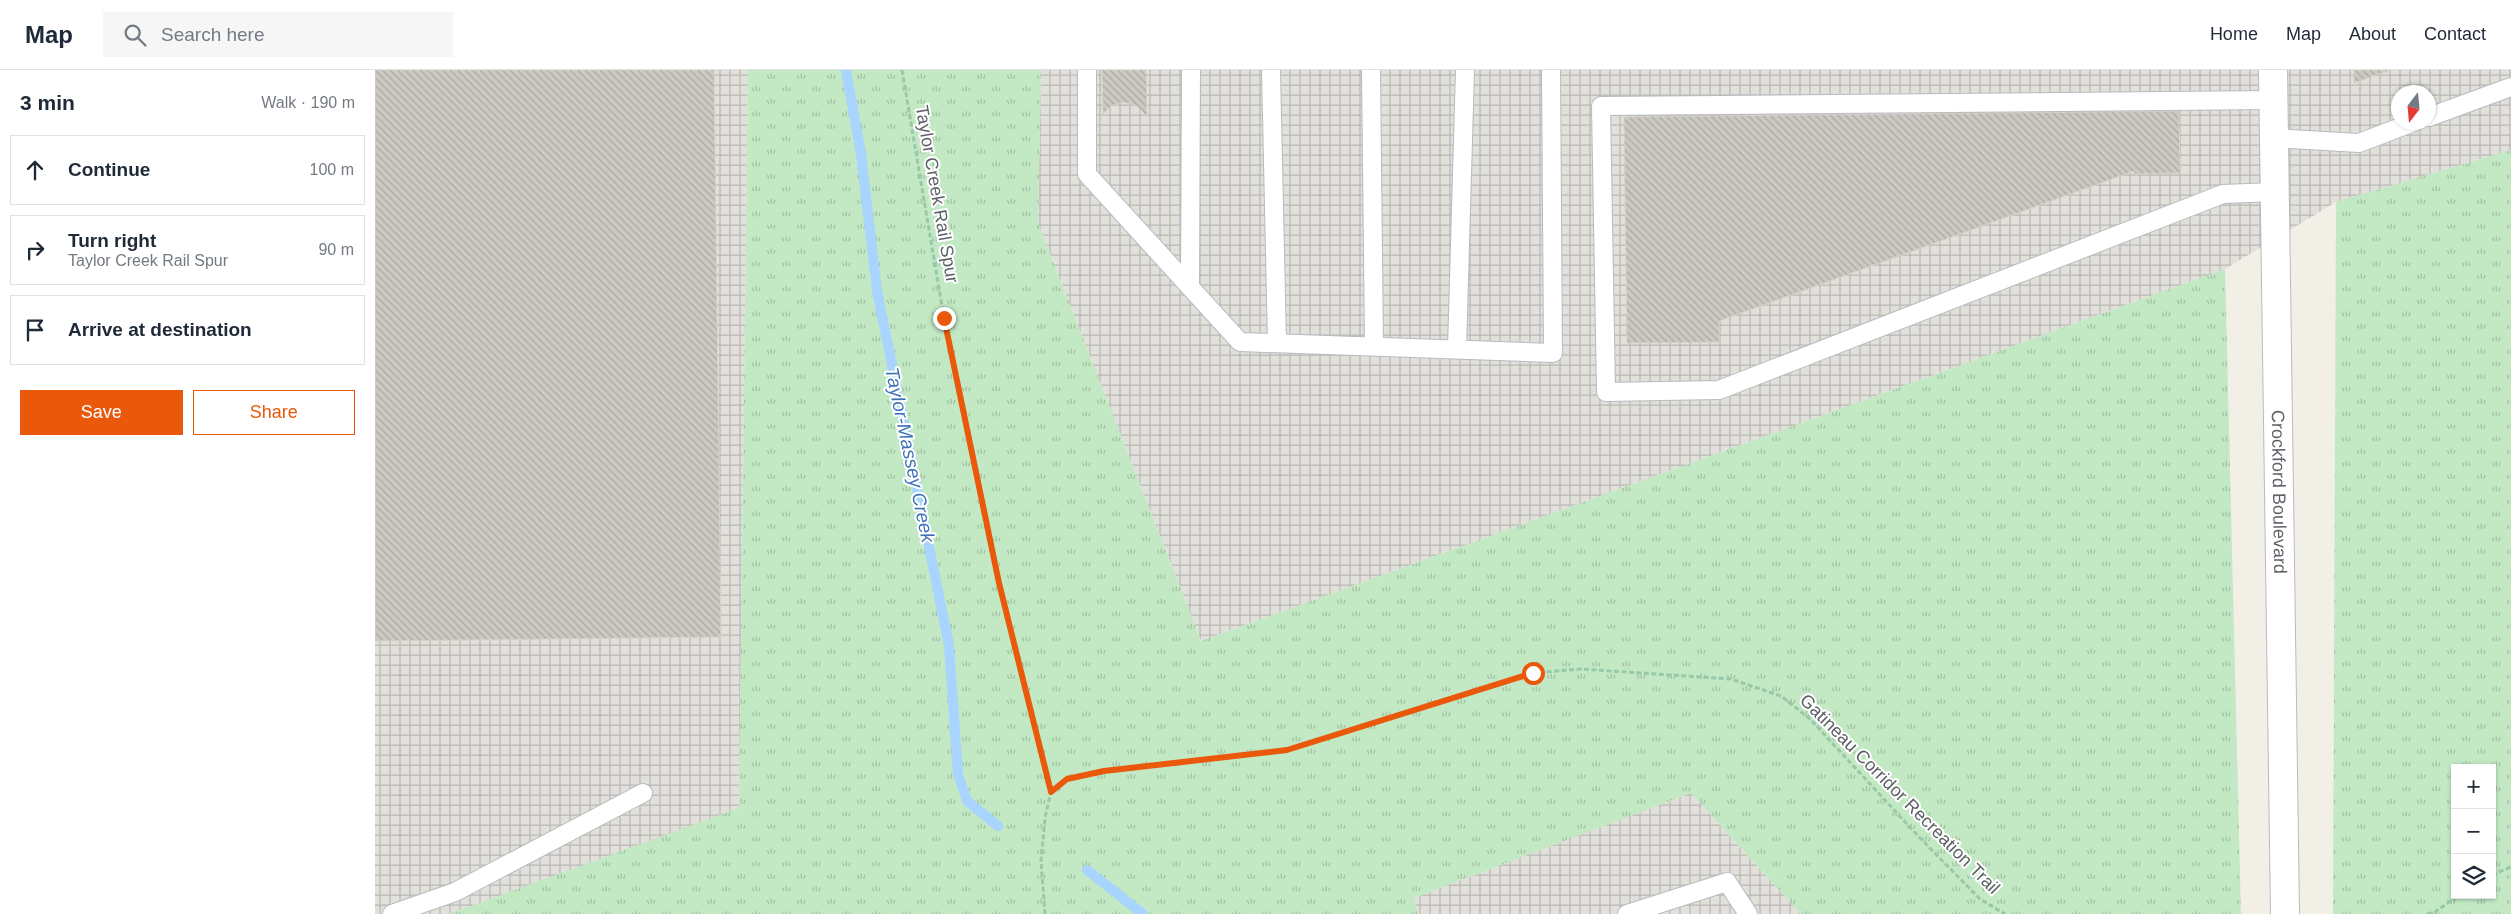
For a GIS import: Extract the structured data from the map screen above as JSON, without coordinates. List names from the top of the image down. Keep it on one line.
{"streets":{"street":["Crockford Boulevard"],"path":["Taylor Creek Rail Spur","Gatineau Corridor Recreation Trail"]},"crossings":[["Taylor Creek Rail Spur","Gatineau Corridor Recreation Trail"]],"water":["Taylor-Massey Creek"],"north":"bottom","page":{"header":"Map","search":"Search here","nav":["Home","Map","About","Contact"],"heading":["3 min","Walk · 190 m"],"list":[["Continue","100 m"],["Turn right","Taylor Creek Rail Spur","90 m"],"Arrive at destination"],"buttons":["Save","Share"],"map_buttons":["+","−"]}}
